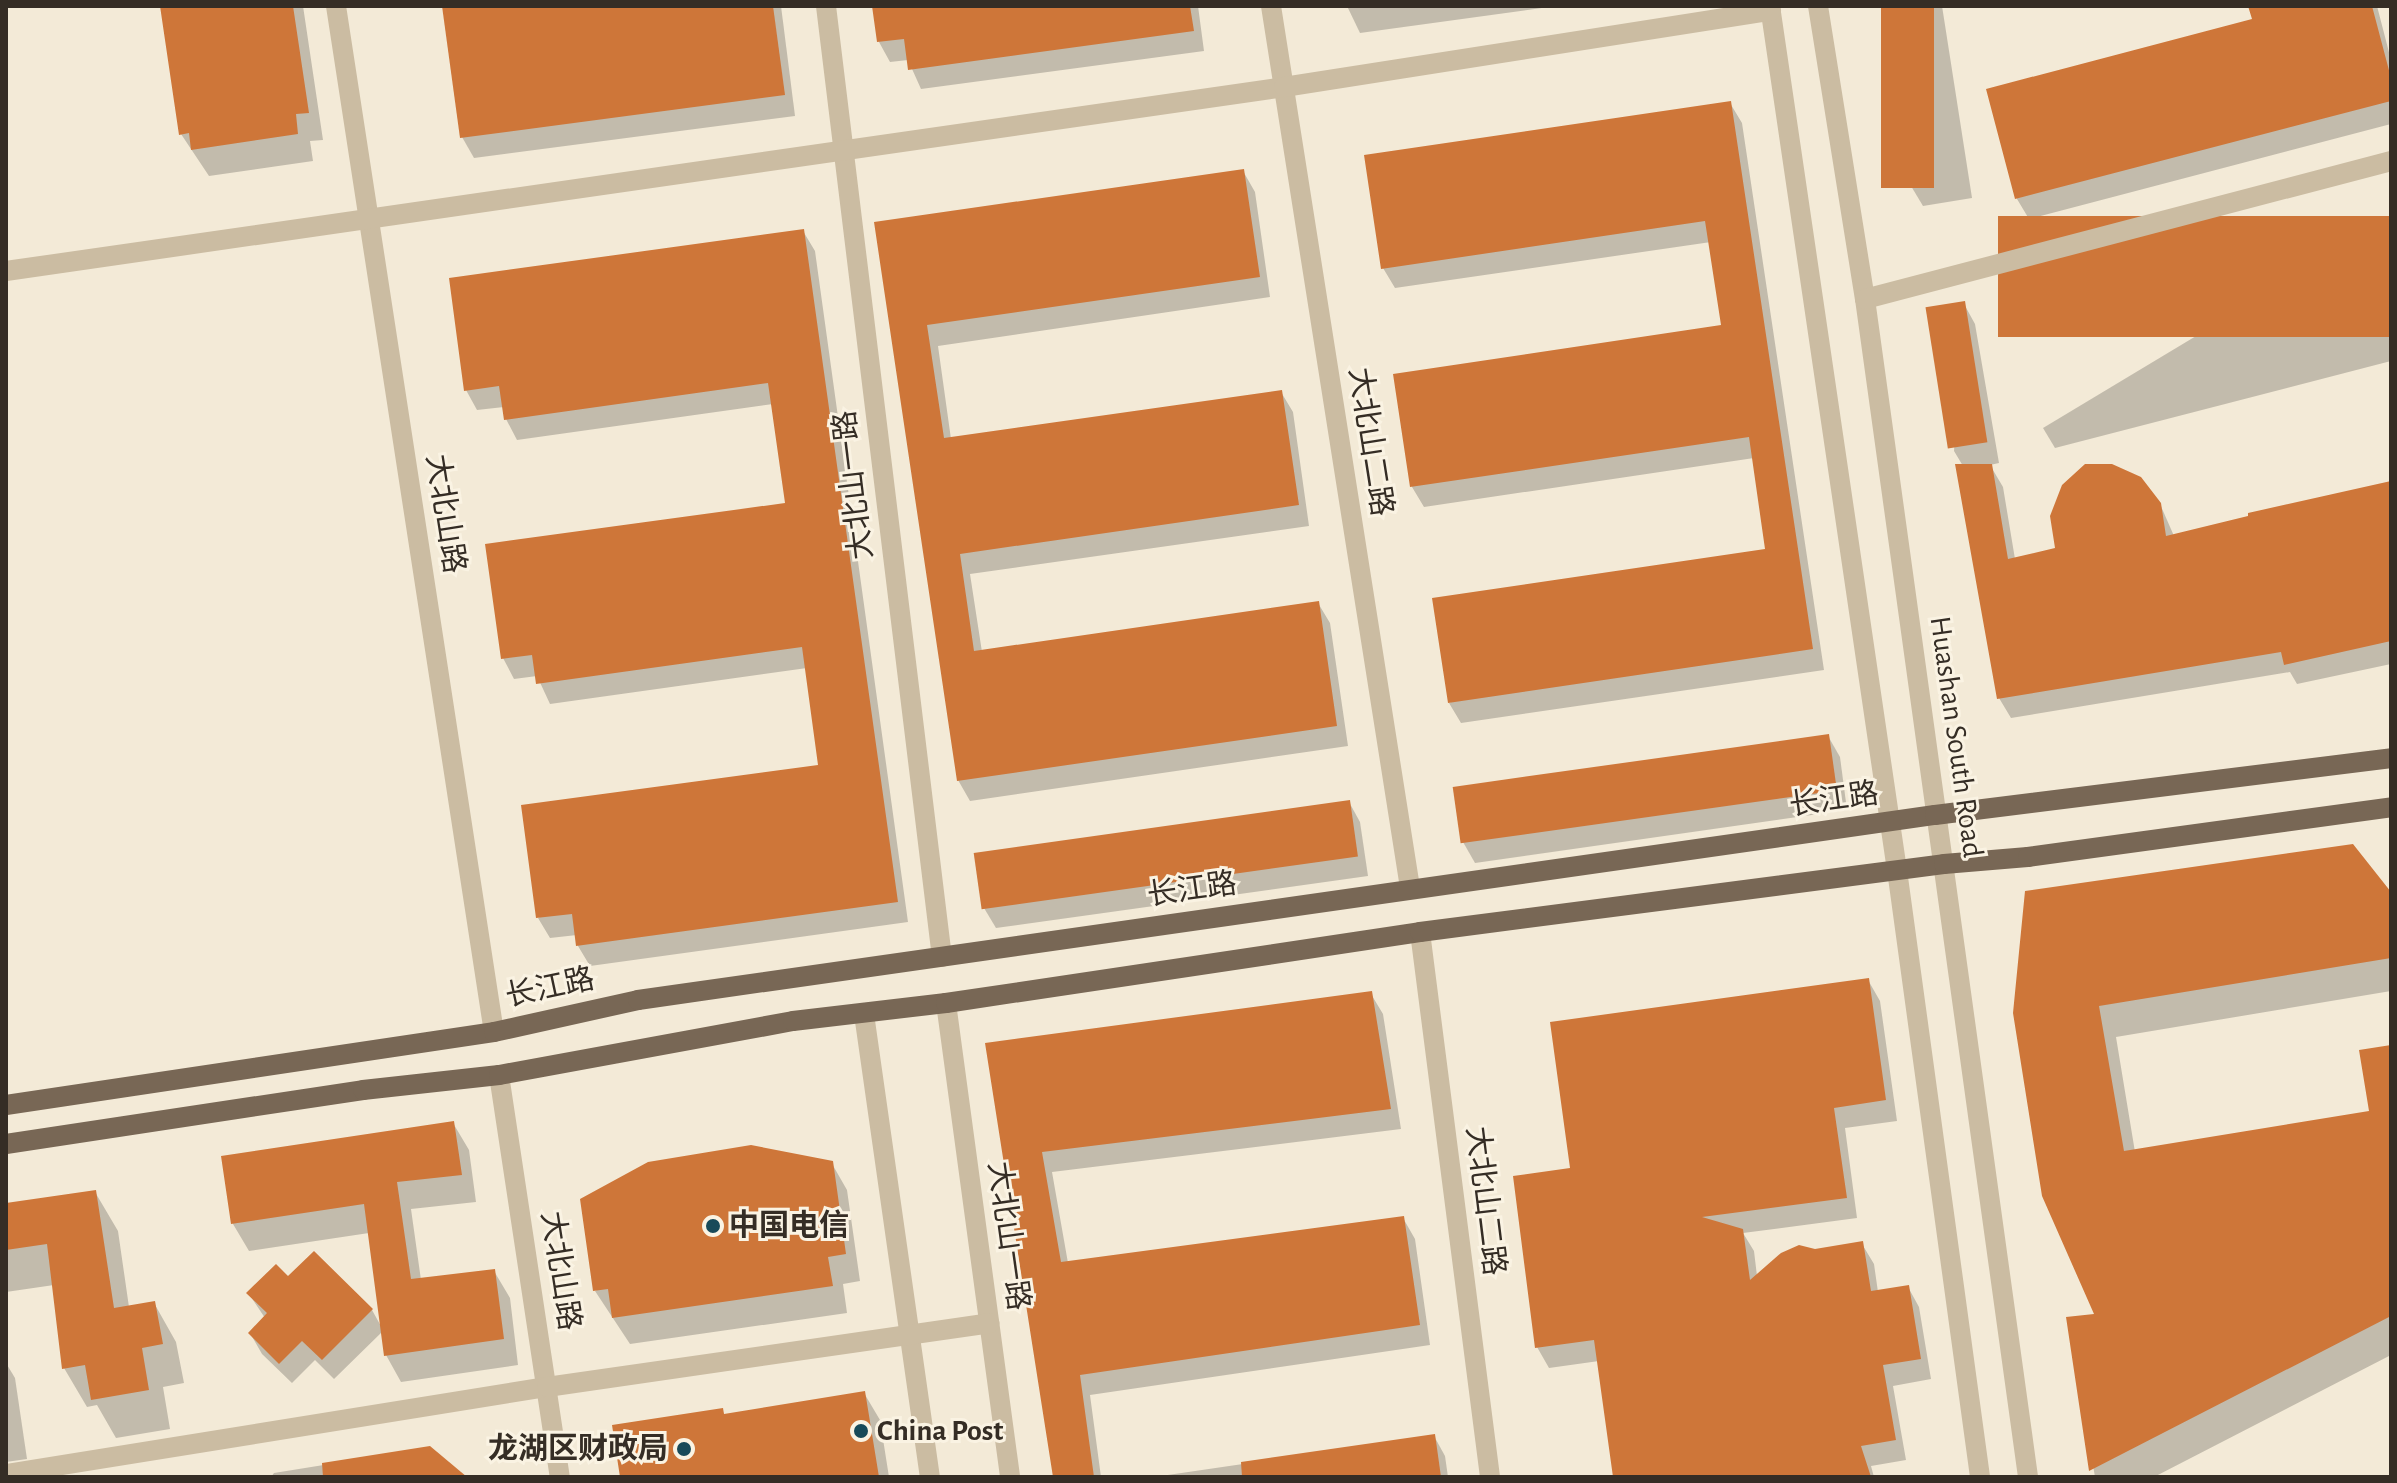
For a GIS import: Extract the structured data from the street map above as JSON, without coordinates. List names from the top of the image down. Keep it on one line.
{"streets":{"main road":["长江路"],"street":["大北山二路","大北山一路","大北山路","Huashan South Road"]},"crossings":[["大北山二路","长江路"],["大北山一路","长江路"],["大北山路","长江路"],["Huashan South Road","长江路"]],"places":["中国电信","China Post","龙湖区财政局"]}
